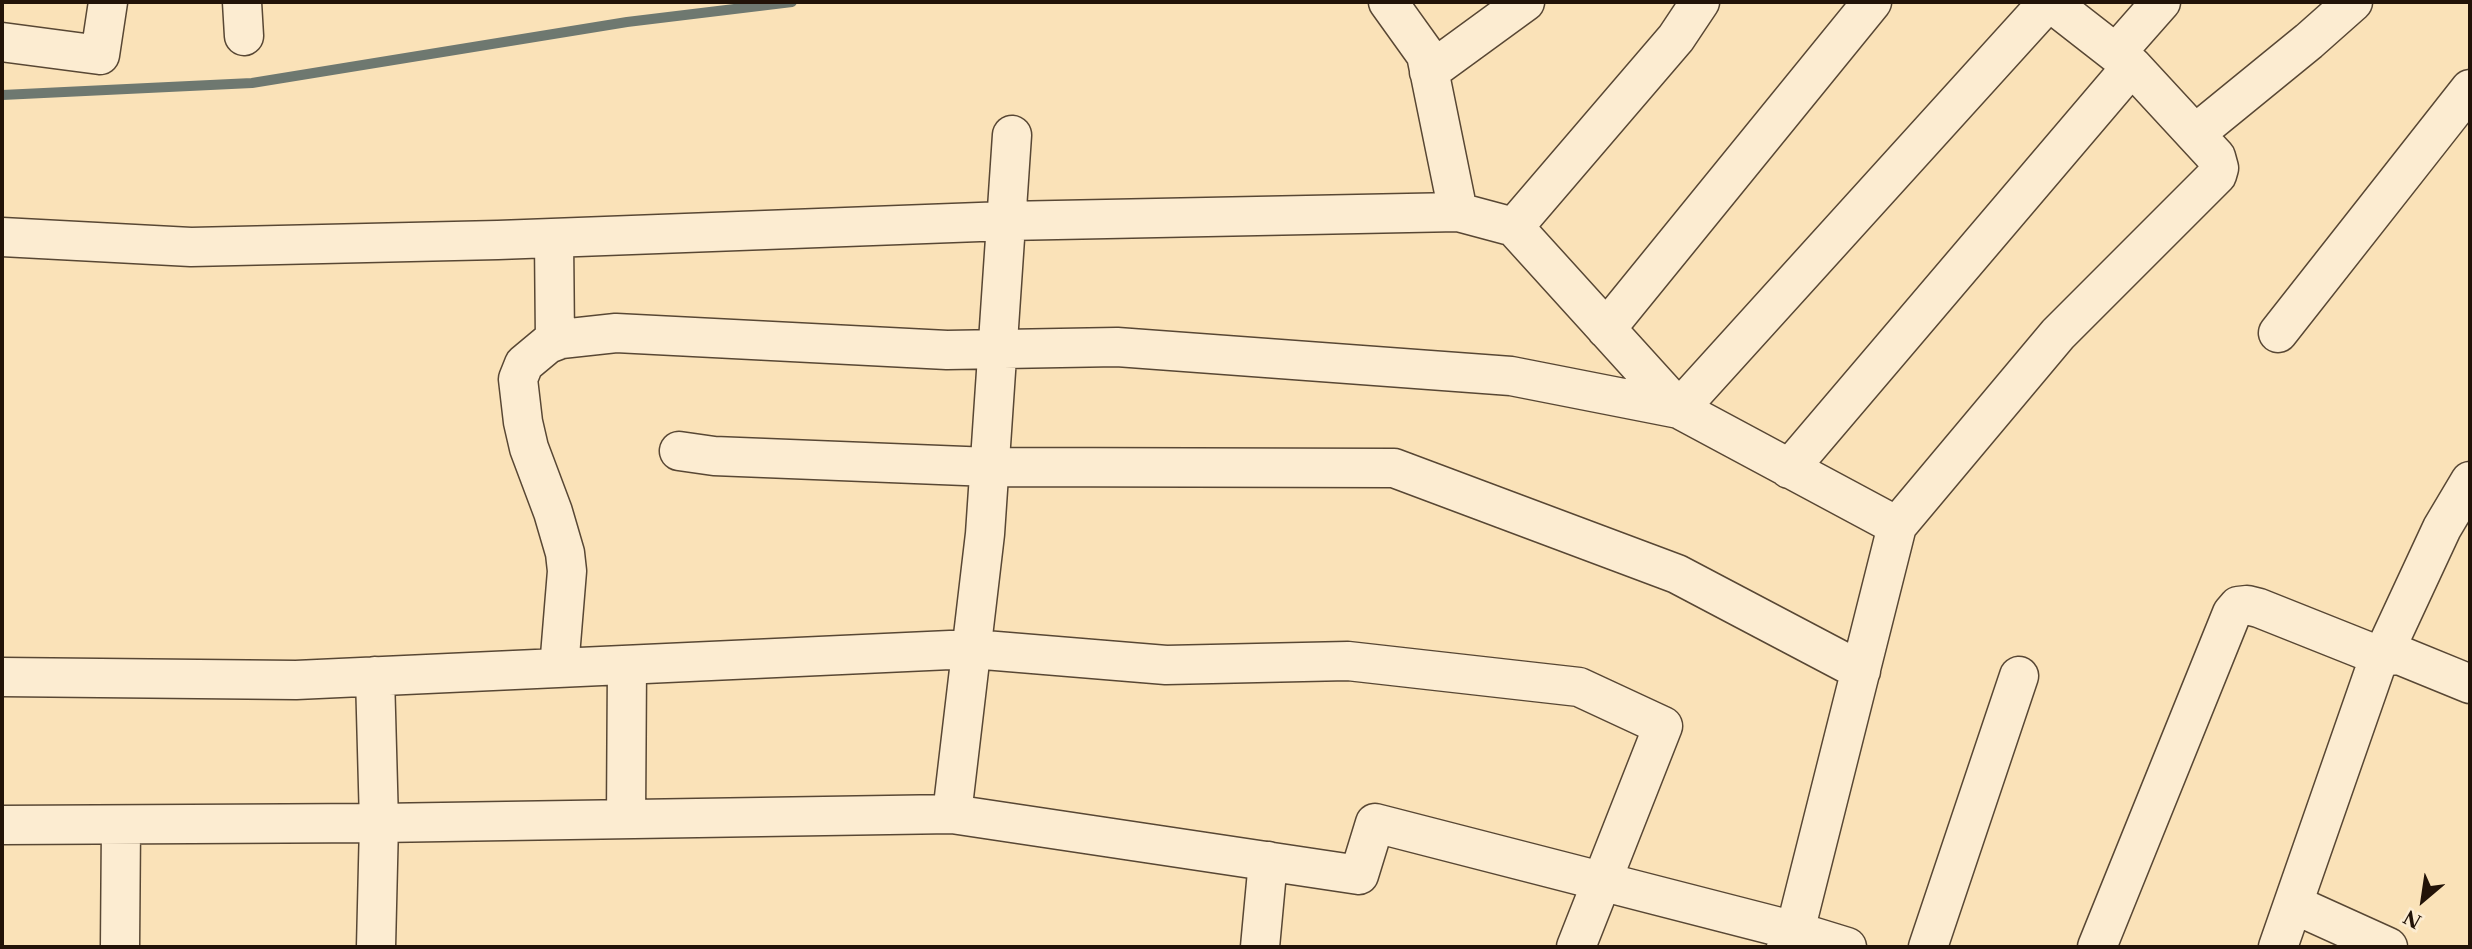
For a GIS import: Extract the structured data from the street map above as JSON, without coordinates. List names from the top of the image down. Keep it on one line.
{"north":"bottom left"}
